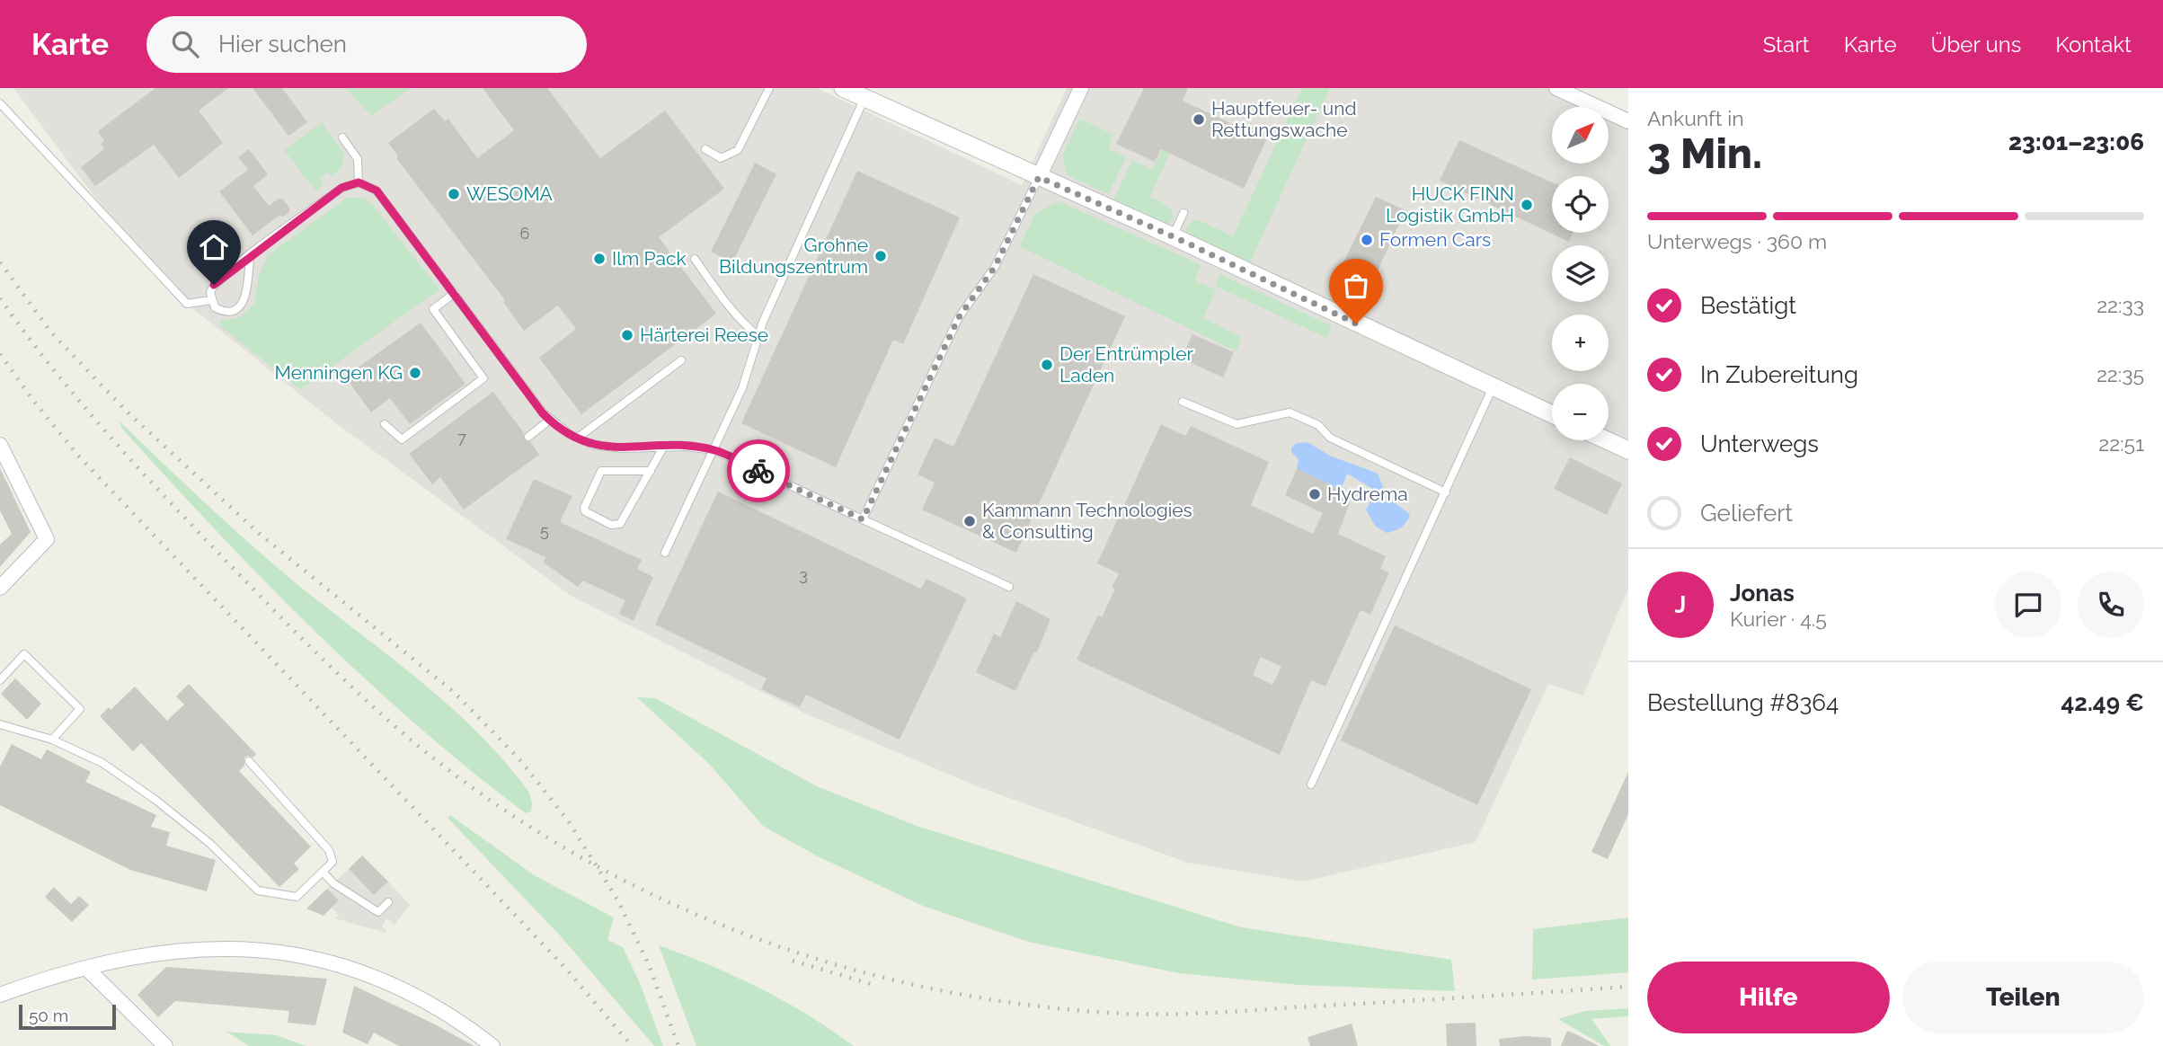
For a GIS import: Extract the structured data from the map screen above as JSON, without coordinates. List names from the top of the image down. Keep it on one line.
{"places":["Hauptfeuer- und Rettungswache","WESOMA","HUCK FINN Logistik GmbH","Formen Cars","Grohne Bildungszentrum","Ilm Pack","Härterei Reese","Der Entrümpler Laden","Menningen KG","Hydrema","Kammann Technologies & Consulting"],"house_numbers":["6","7","5","3"],"scale_bar":"50 m","north":"top right","page":{"header":"Karte","search":"Hier suchen","nav":["Start","Karte","Über uns","Kontakt"],"heading":["3 Min.","Ankunft in","23:01–23:06"],"panel":["Jonas","Kurier · 4.5","Bestellung #8364","42.49 €"],"map_buttons":["+","−"],"bar":"Unterwegs · 360 m","list":[["Bestätigt","22:33"],["In Zubereitung","22:35"],["Unterwegs","22:51"],"Geliefert"],"round":"J","buttons":["Hilfe","Teilen"],"scale":"50 m"}}
